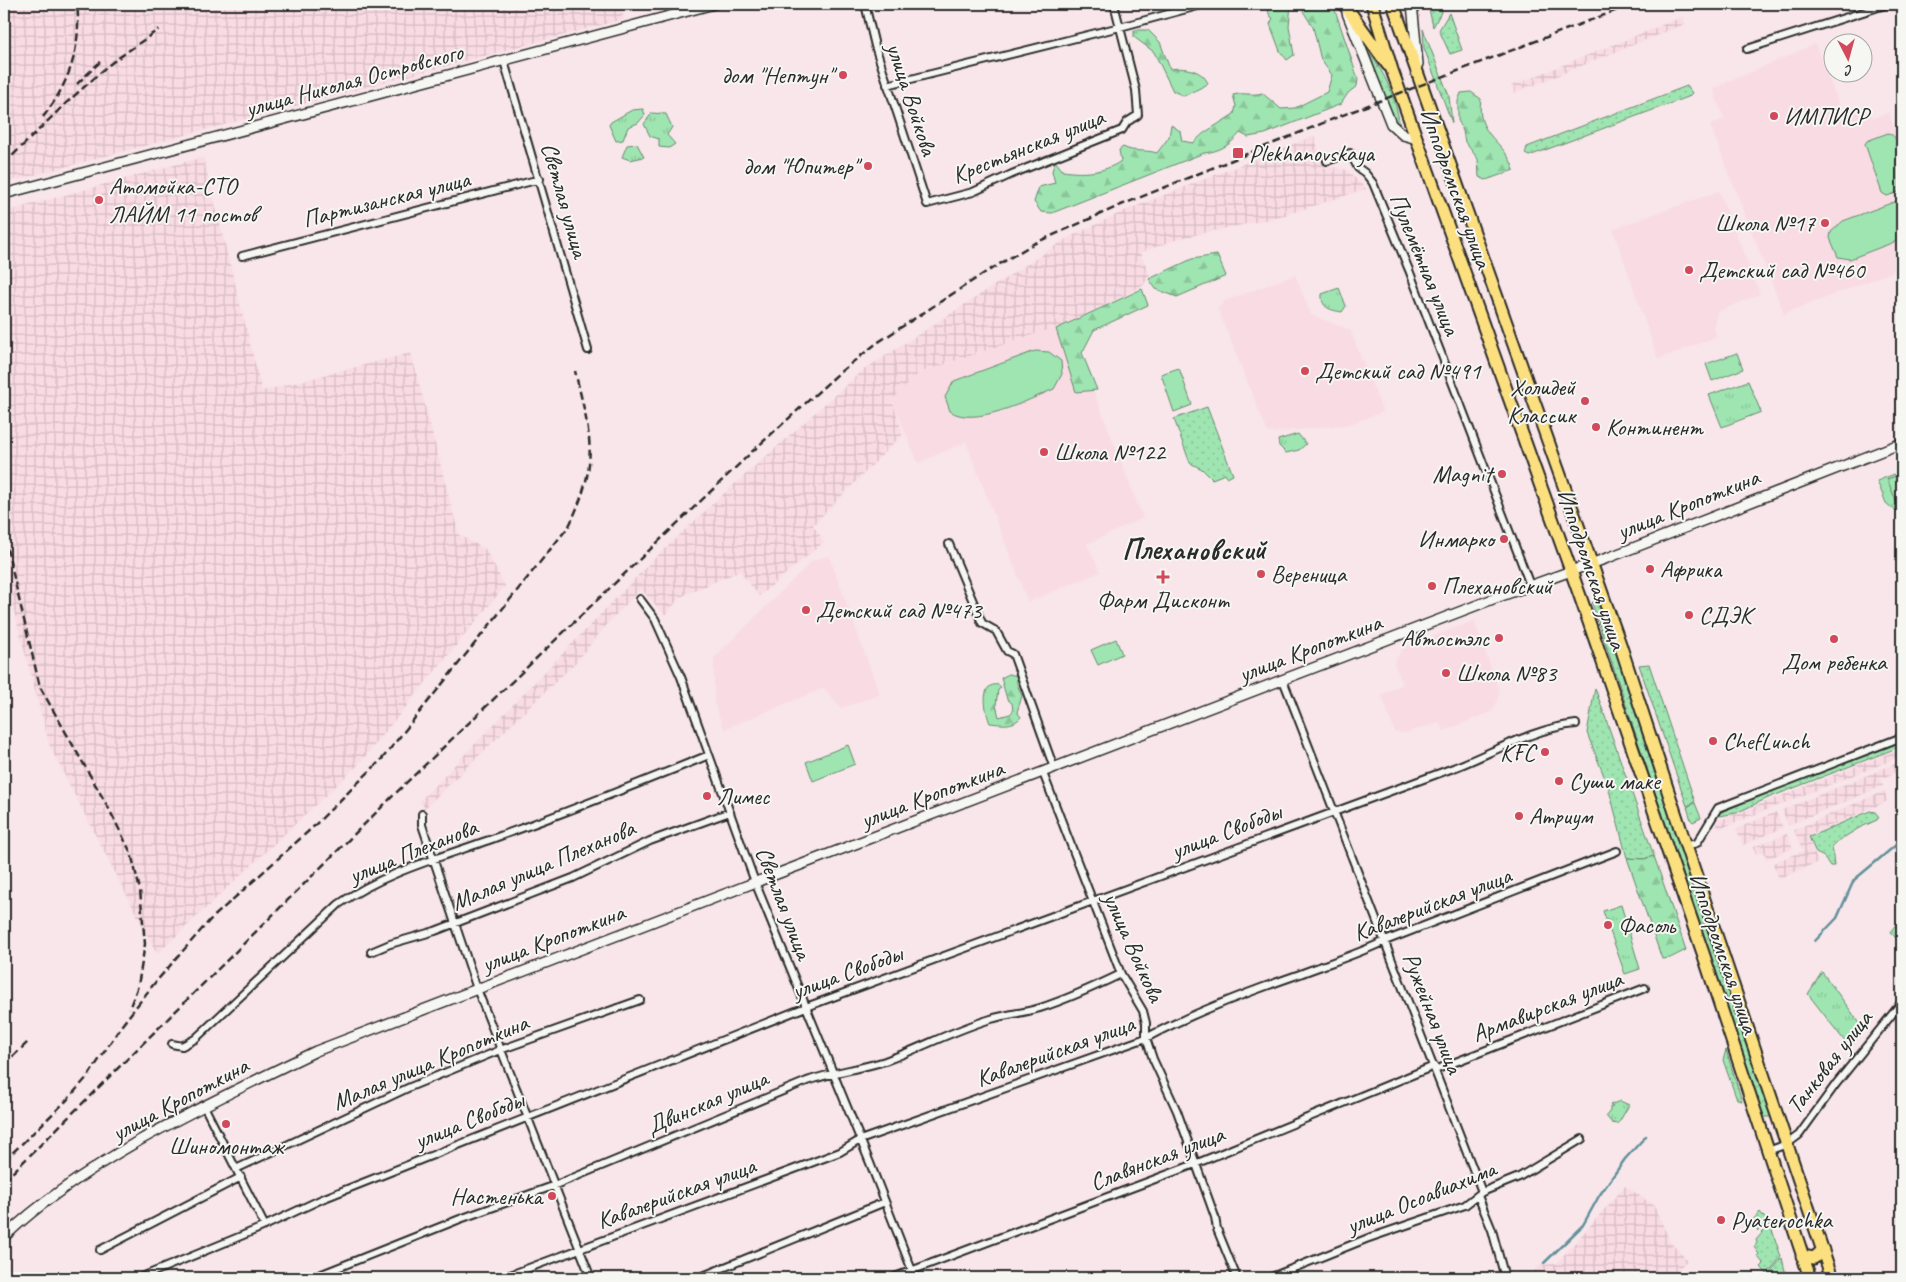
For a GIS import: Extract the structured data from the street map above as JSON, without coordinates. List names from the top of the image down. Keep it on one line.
{"streets":{"highway":["Ипподромская улица","Танковая улица"],"main road":["улица Николая Островского","улица Кропоткина"],"street":["улица Войкова","Крестьянская улица","Партизанская улица","Светлая улица","Пулемётная улица","улица Свободы","улица Плеханова","Малая улица Плеханова","Кавалерийская улица","Армавирская улица","Ружейная улица","Малая улица Кропоткина","Двинская улица","Славянская улица","улица Осоавиахима"]},"crossings":[["улица Николая Островского","Светлая улица"],["улица Войкова","Крестьянская улица"],["улица Войкова","улица Кропоткина"],["улица Войкова","улица Свободы"],["улица Войкова","Кавалерийская улица"],["улица Войкова","Двинская улица"],["улица Войкова","Славянская улица"],["Ипподромская улица","улица Кропоткина"],["Ипподромская улица","Танковая улица"],["Партизанская улица","Светлая улица"],["Светлая улица","улица Кропоткина"],["Светлая улица","улица Свободы"],["Светлая улица","улица Плеханова"],["Светлая улица","Малая улица Плеханова"],["Светлая улица","Кавалерийская улица"],["Светлая улица","Двинская улица"],["Светлая улица","Славянская улица"],["Пулемётная улица","улица Кропоткина"],["улица Кропоткина","Ружейная улица"],["улица Свободы","Ружейная улица"],["Кавалерийская улица","Ружейная улица"],["Армавирская улица","Ружейная улица"],["Армавирская улица","Славянская улица"],["Ружейная улица","Славянская улица"],["Ружейная улица","улица Осоавиахима"]],"districts":["Плехановский"],"places":{"other":["дом \"Нептун\"","ИМПИСР","дом \"Юпитер\"","Атомойка-СТО ЛАЙМ 11 постов","Школа №17","Детский сад №460","Детский сад №491","Холидей Классик","Континент","Школа №122","Magnit","Инмарко","Африка","Вереница","Плехановский","Детский сад №473","СДЭК","Автостэлс","Дом ребенка","Школа №83","ChefLunch","KFC","Суши маке","Лимес","Атриум","Фасоль","Шиномонтаж","Настенька","Pyaterochka"],"transit":["Plekhanovskaya"],"health":["Фарм Дисконт"]},"north":"bottom"}
